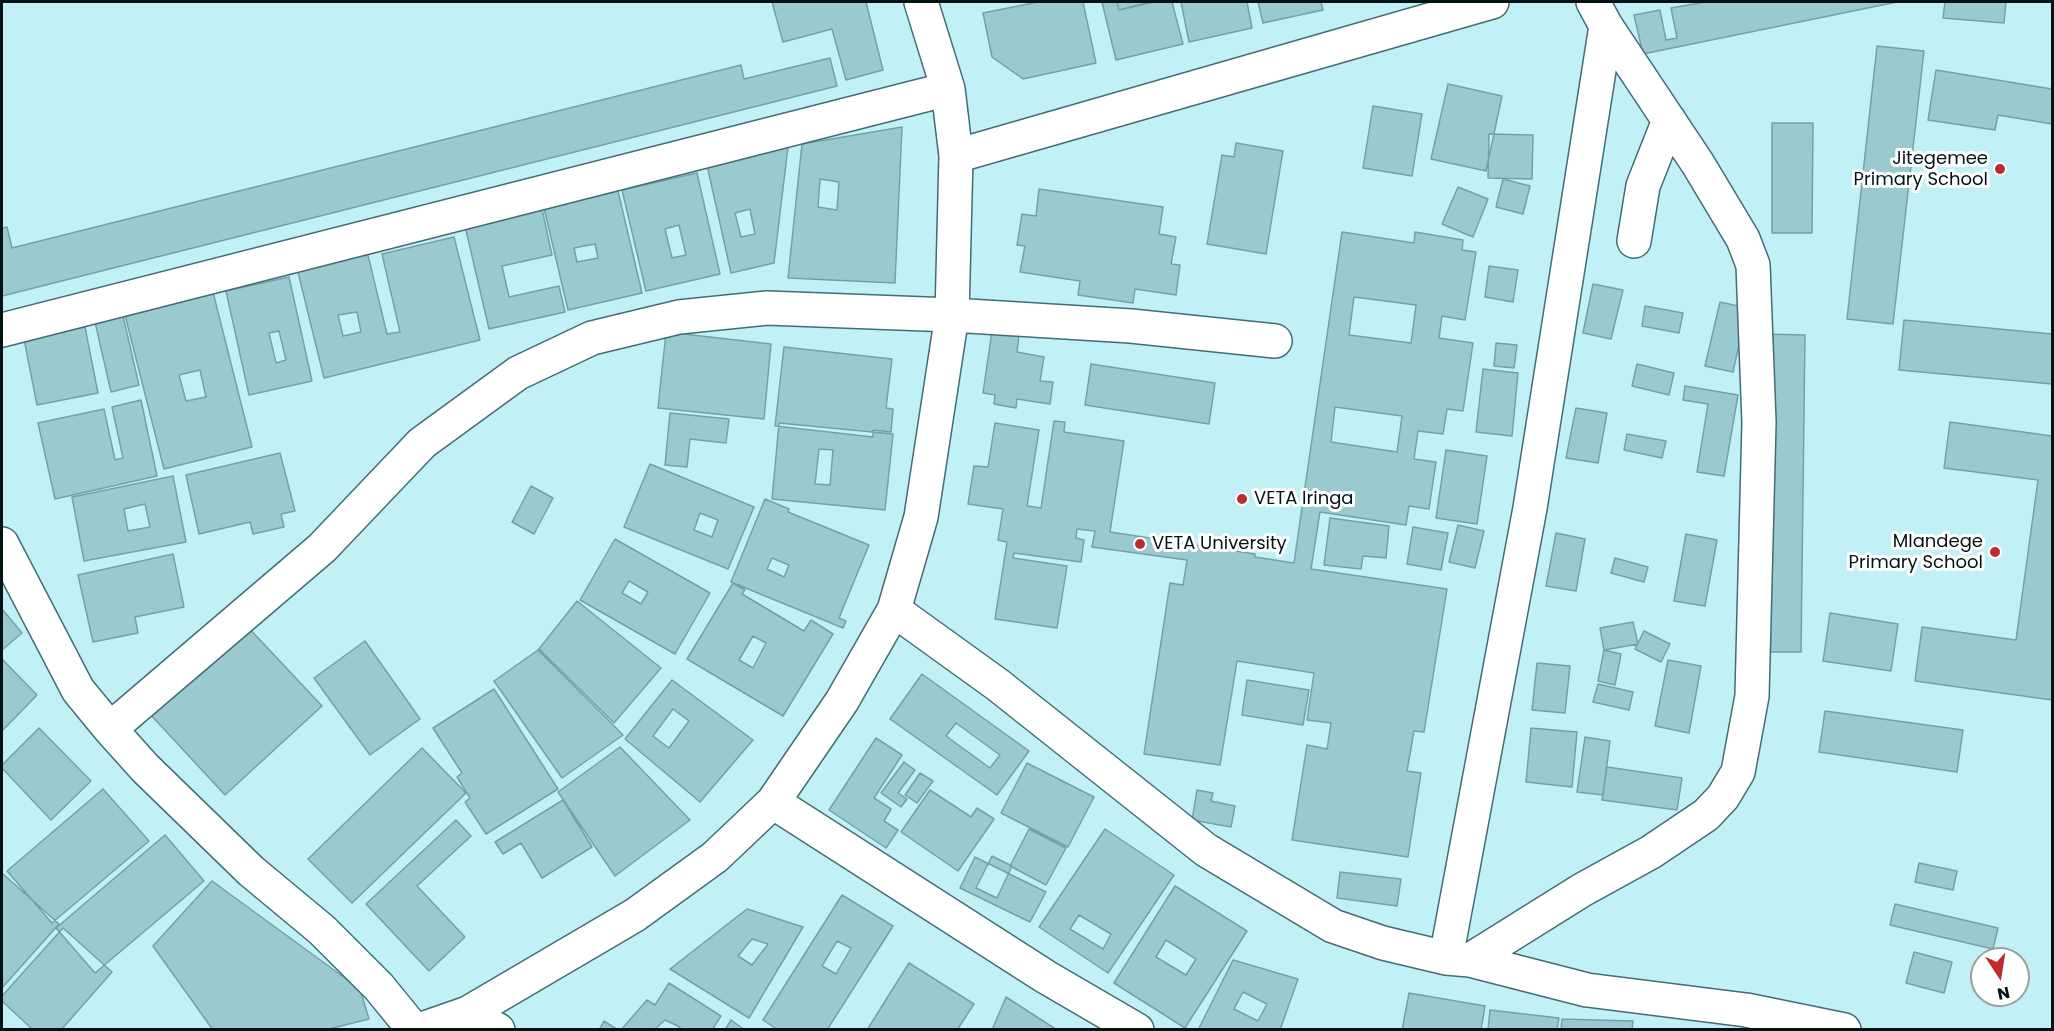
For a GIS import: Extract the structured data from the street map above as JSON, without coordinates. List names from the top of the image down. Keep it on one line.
{"places":["Jitegemee Primary School","VETA Iringa","VETA University","Mlandege Primary School"],"north":"bottom"}
